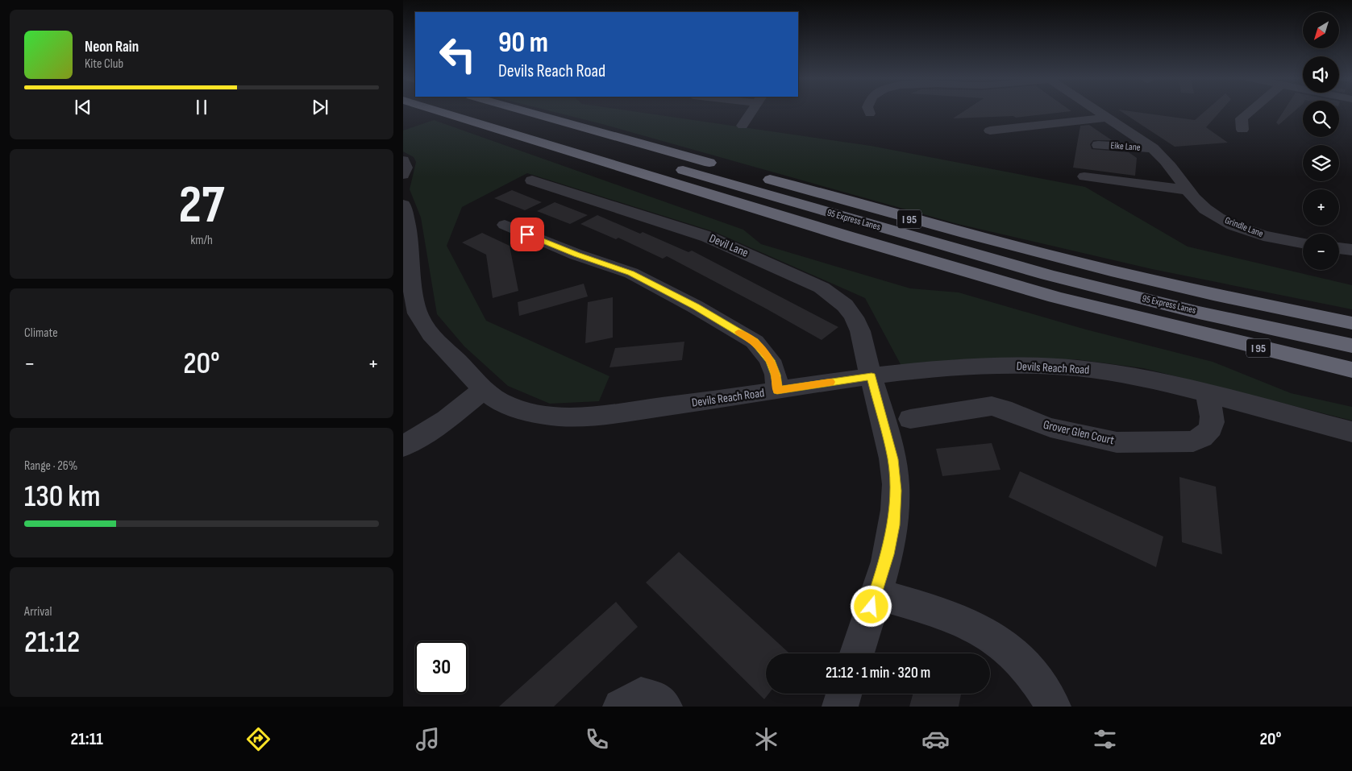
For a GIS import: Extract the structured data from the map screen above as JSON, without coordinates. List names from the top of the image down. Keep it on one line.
{"streets":{"highway":["I 95","95 Express Lanes"],"street":["Eike Lane","Grindle Lane","Devil Lane","Devils Reach Road","Grover Glen Court"]},"crossings":[["Eike Lane","Grindle Lane"],["Devil Lane","Devils Reach Road"],["Devils Reach Road","Grover Glen Court"]],"north":"bottom left","page":{"map_buttons":["+","−"],"turn":["90 m","Devils Reach Road"],"song":["Neon Rain","Kite Club"],"tile":[["27","km/h"],"Climate",["Range · 26%","130 km"],["Arrival","21:12"]],"heat":["−","20°","+"],"limit":"30","trip":"21:12 · 1 min · 320 m","tabs":["21:11","20°"]}}
